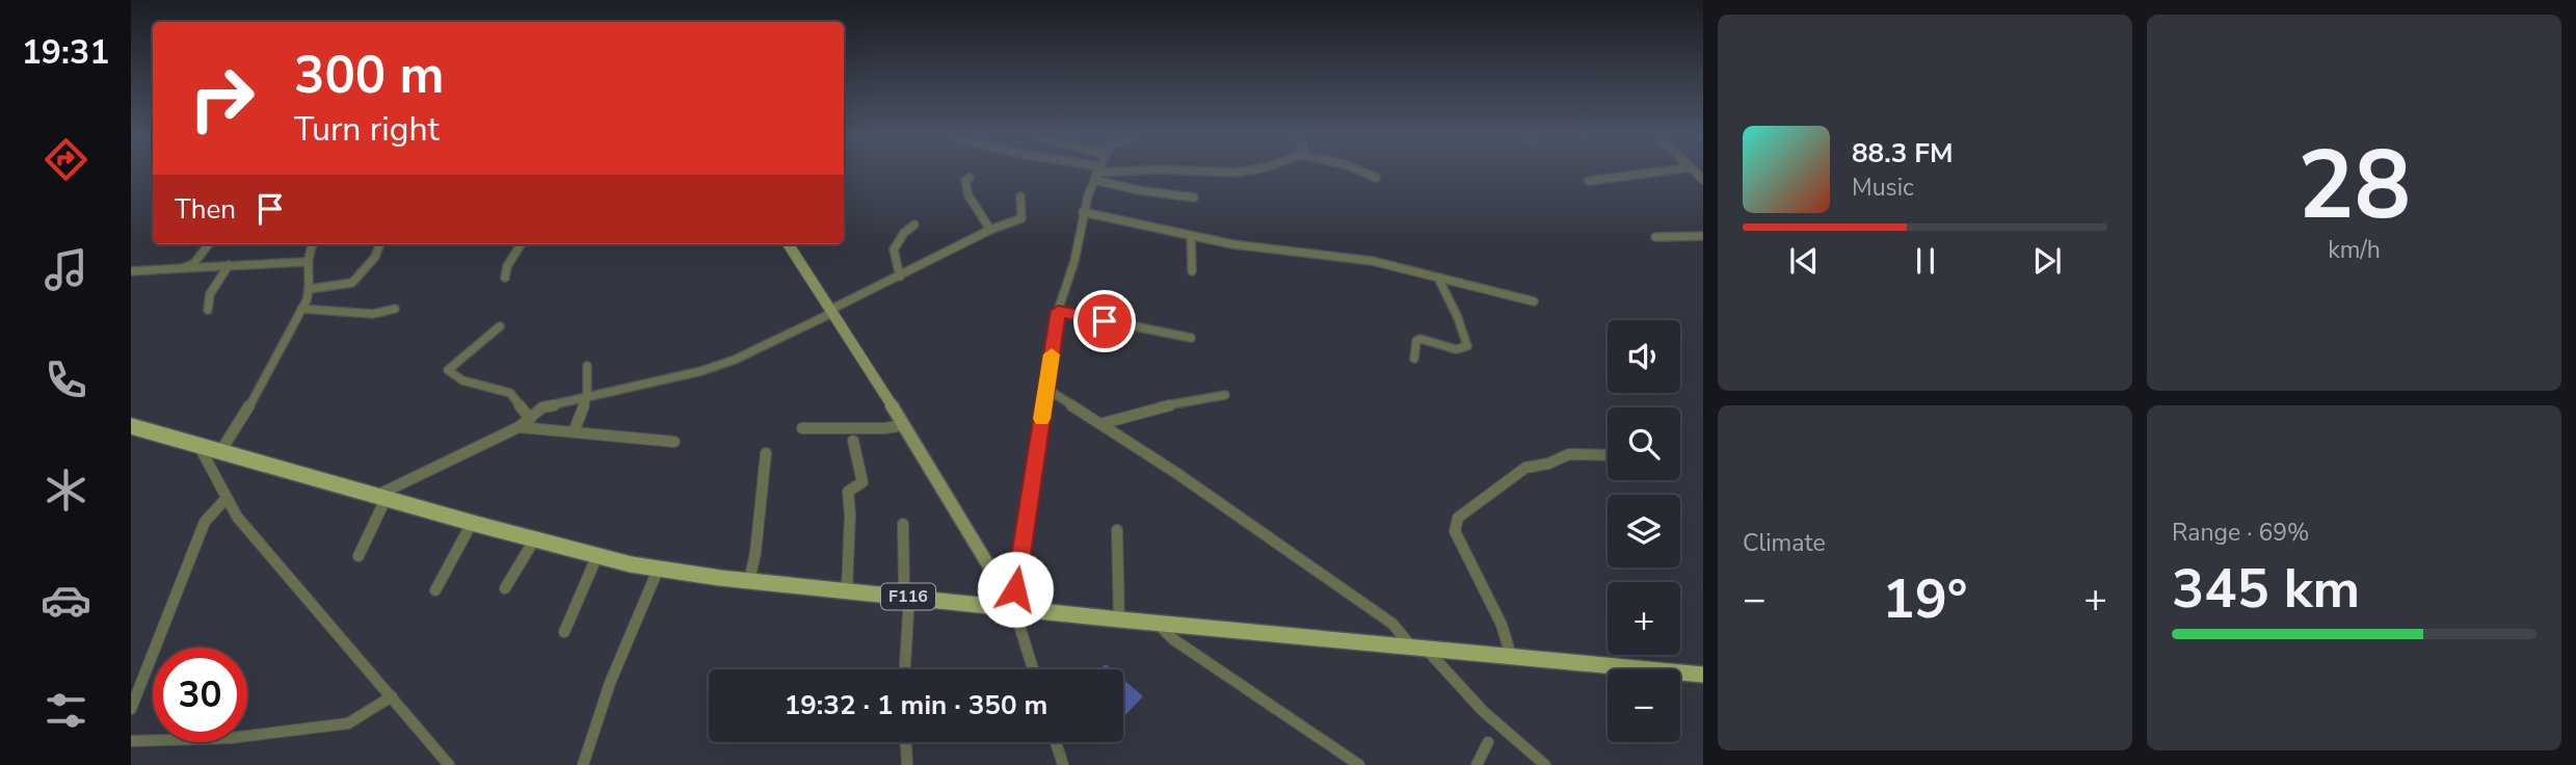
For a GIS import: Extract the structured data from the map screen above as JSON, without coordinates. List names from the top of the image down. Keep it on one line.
{"streets":{"main road":["F116"]},"page":{"tabs":"19:31","tile":[["28","km/h"],"Climate",["Range · 69%","345 km"]],"turn":["300 m","Turn right"],"song":["88.3 FM","Music"],"then":"Then","map_buttons":["+","−"],"heat":["−","19°","+"],"limit":"30","trip":"19:32 · 1 min · 350 m"}}
